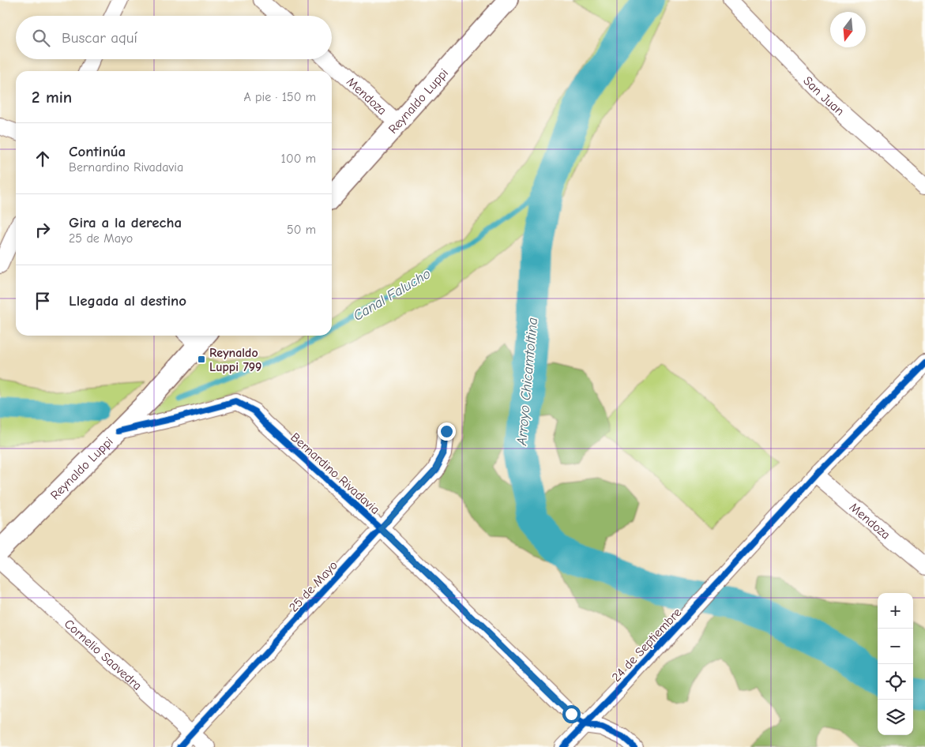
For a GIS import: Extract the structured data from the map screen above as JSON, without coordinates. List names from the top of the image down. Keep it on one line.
{"streets":{"street":["Mendoza","San Juan","Reynaldo Luppi","Bernardino Rivadavia","25 de Mayo","24 de Septiembre","Cornelio Saavedra"]},"crossings":[["Mendoza","Reynaldo Luppi"],["Mendoza","24 de Septiembre"],["Reynaldo Luppi","Bernardino Rivadavia"],["Bernardino Rivadavia","25 de Mayo"],["Bernardino Rivadavia","24 de Septiembre"],["25 de Mayo","Cornelio Saavedra"]],"water":["Canal Falucho","Arroyo Chicamtoltina"],"places":{"transit":["Reynaldo Luppi 799"]},"north":"bottom","page":{"search":"Buscar aquí","heading":["2 min","A pie · 150 m"],"list":[["Continúa","Bernardino Rivadavia","100 m"],["Gira a la derecha","25 de Mayo","50 m"],"Llegada al destino"],"map_buttons":["+","−"]}}
